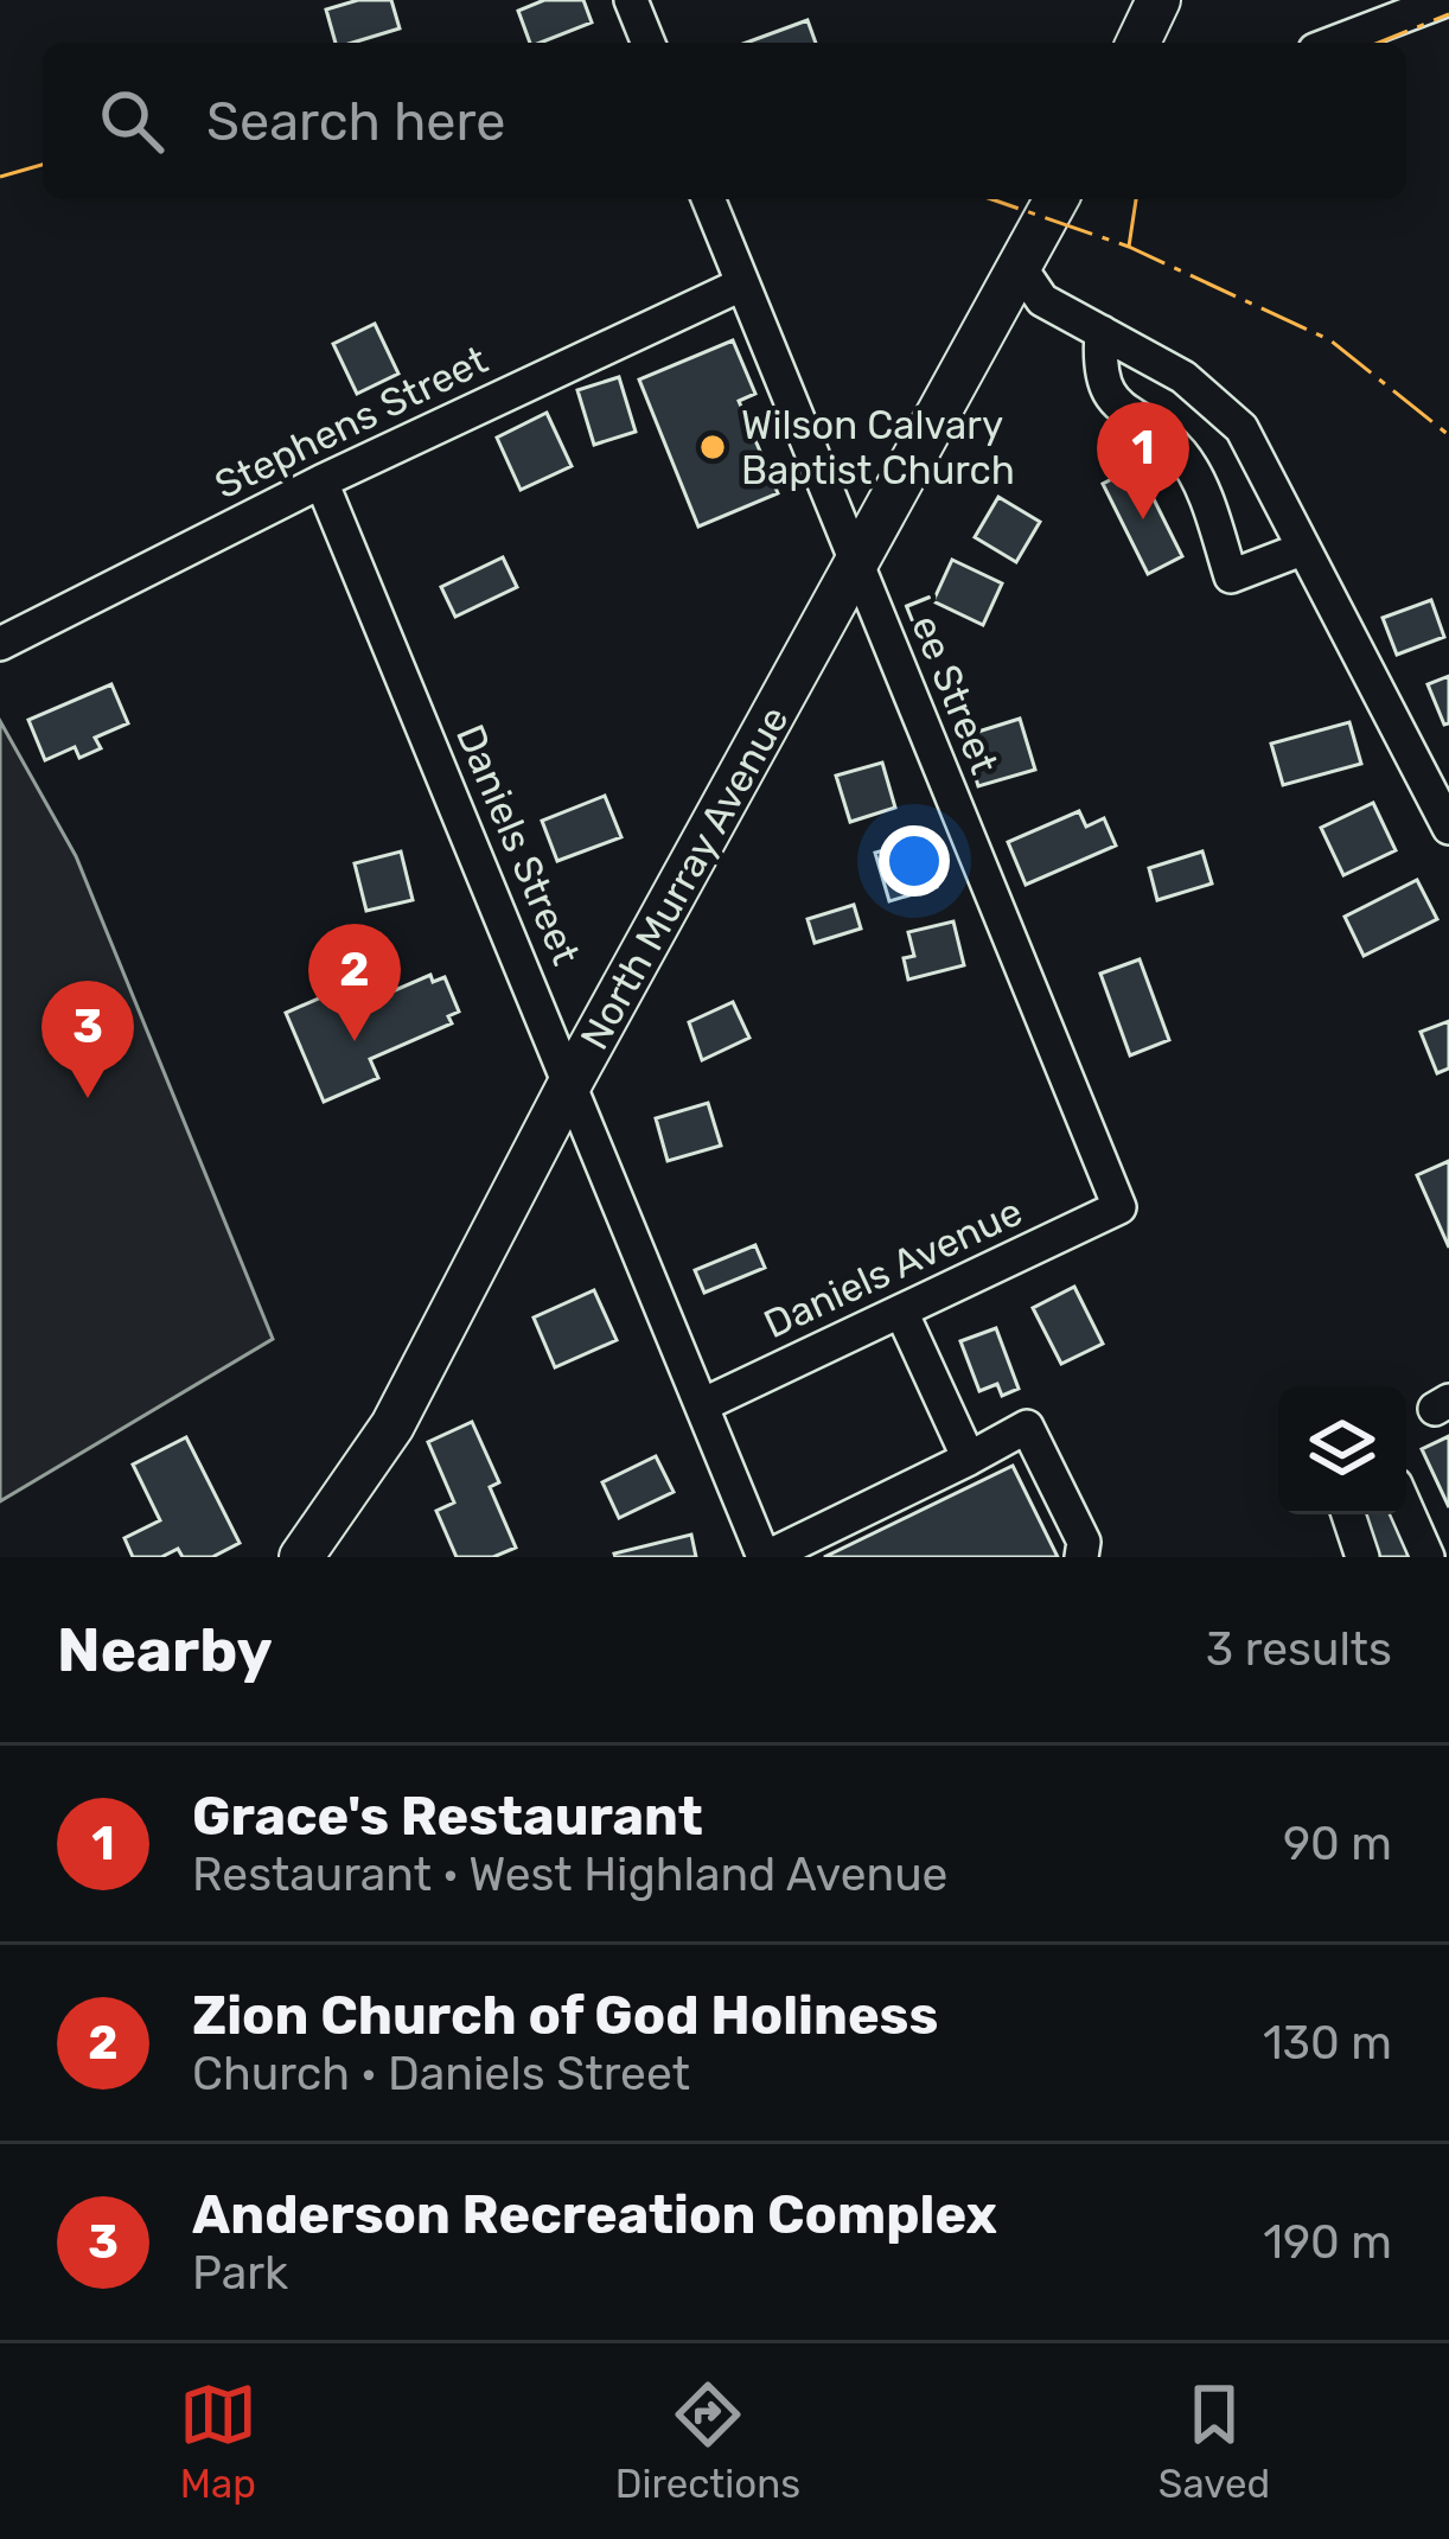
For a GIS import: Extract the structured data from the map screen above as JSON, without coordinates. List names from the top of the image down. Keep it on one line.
{"streets":{"main road":["North Murray Avenue"],"street":["Stephens Street","Lee Street","Daniels Street","Daniels Avenue"]},"crossings":[["Stephens Street","Lee Street"],["Stephens Street","Daniels Street"],["Lee Street","North Murray Avenue"],["Lee Street","Daniels Avenue"],["Daniels Street","North Murray Avenue"],["Daniels Street","Daniels Avenue"]],"places":["Wilson Calvary Baptist Church"],"page":{"search":"Search here","pins":["1","2","3"],"heading":["Nearby","3 results"],"list":[{"mark":"1","name":"Grace's Restaurant","note":"Restaurant · West Highland Avenue","value":"90 m"},{"mark":"2","name":"Zion Church of God Holiness","note":"Church · Daniels Street","value":"130 m"},{"mark":"3","name":"Anderson Recreation Complex","note":"Park","value":"190 m"}],"nav":["Map","Directions","Saved"]}}
